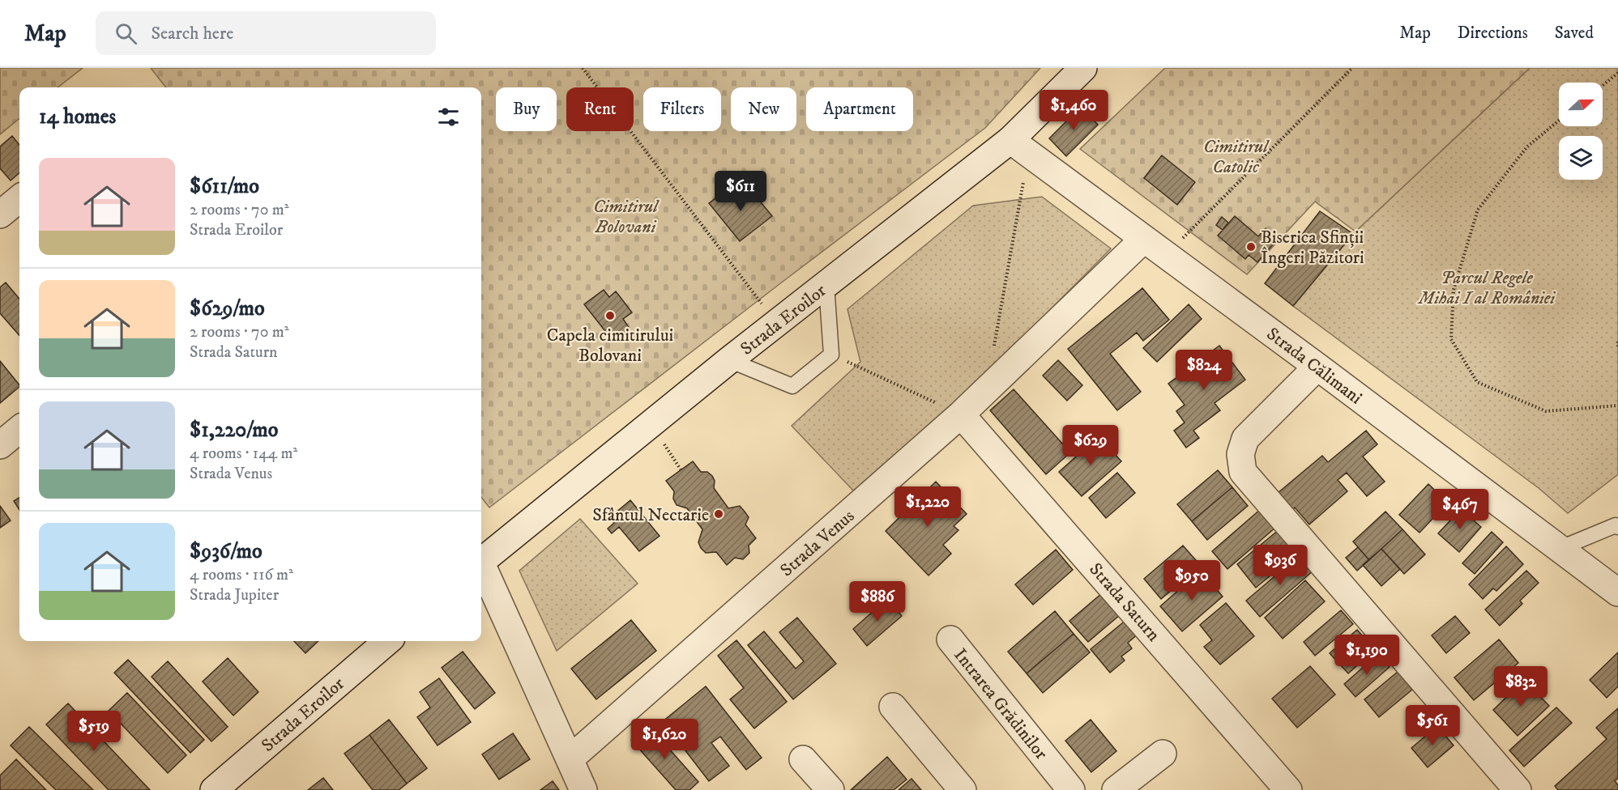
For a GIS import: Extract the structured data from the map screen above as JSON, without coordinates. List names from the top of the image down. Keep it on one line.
{"streets":{"street":["Strada Eroilor","Strada Călimani","Strada Venus","Strada Saturn","Intrarea Grădinilor"]},"crossings":[["Strada Eroilor","Strada Călimani"],["Strada Călimani","Strada Venus"],["Strada Venus","Strada Saturn"]],"parks":["Cimitirul Catolic","Cimitirul Bolovani","Parcul Regele Mihai I al României"],"places":["Biserica Sfinții Îngeri Păzitori","Capela cimitirului Bolovani","Sfântul Nectarie"],"north":"right","page":{"header":"Map","search":"Search here","nav":["Map","Directions","Saved"],"chip":["Buy","Rent","Filters","New","Apartment"],"heading":"14 homes","price":["$1,460","$611","$824","$629","$1,220","$467","$936","$950","$886","$1,190","$832","$561","$519","$1,620"],"list":[{"name":"$611/mo","note":"2 rooms · 70 m² · Strada Eroilor"},{"name":"$629/mo","note":"2 rooms · 70 m² · Strada Saturn"},{"name":"$1,220/mo","note":"4 rooms · 144 m² · Strada Venus"},{"name":"$936/mo","note":"4 rooms · 116 m² · Strada Jupiter"}]}}
